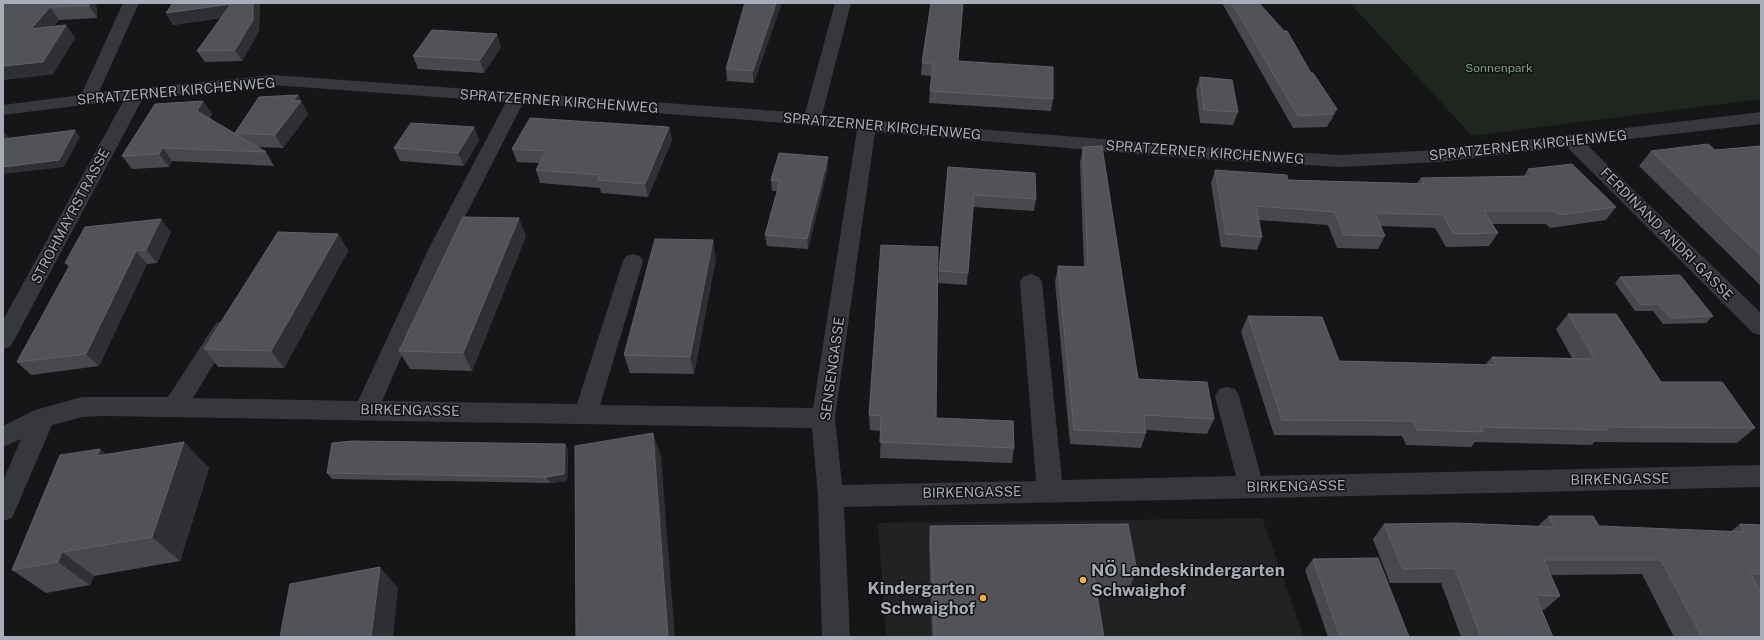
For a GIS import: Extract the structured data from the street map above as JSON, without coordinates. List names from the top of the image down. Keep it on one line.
{"streets":{"street":["SPRATZERNER KIRCHENWEG","STROHMAYRSTRASSE","FERDINAND ANDRI-GASSE","SENSENGASSE","BIRKENGASSE"]},"crossings":[["SPRATZERNER KIRCHENWEG","STROHMAYRSTRASSE"],["SPRATZERNER KIRCHENWEG","FERDINAND ANDRI-GASSE"],["SPRATZERNER KIRCHENWEG","SENSENGASSE"],["SENSENGASSE","BIRKENGASSE"]],"parks":["Sonnenpark"],"places":["NÖ Landeskindergarten Schwaighof","Kindergarten Schwaighof"]}
